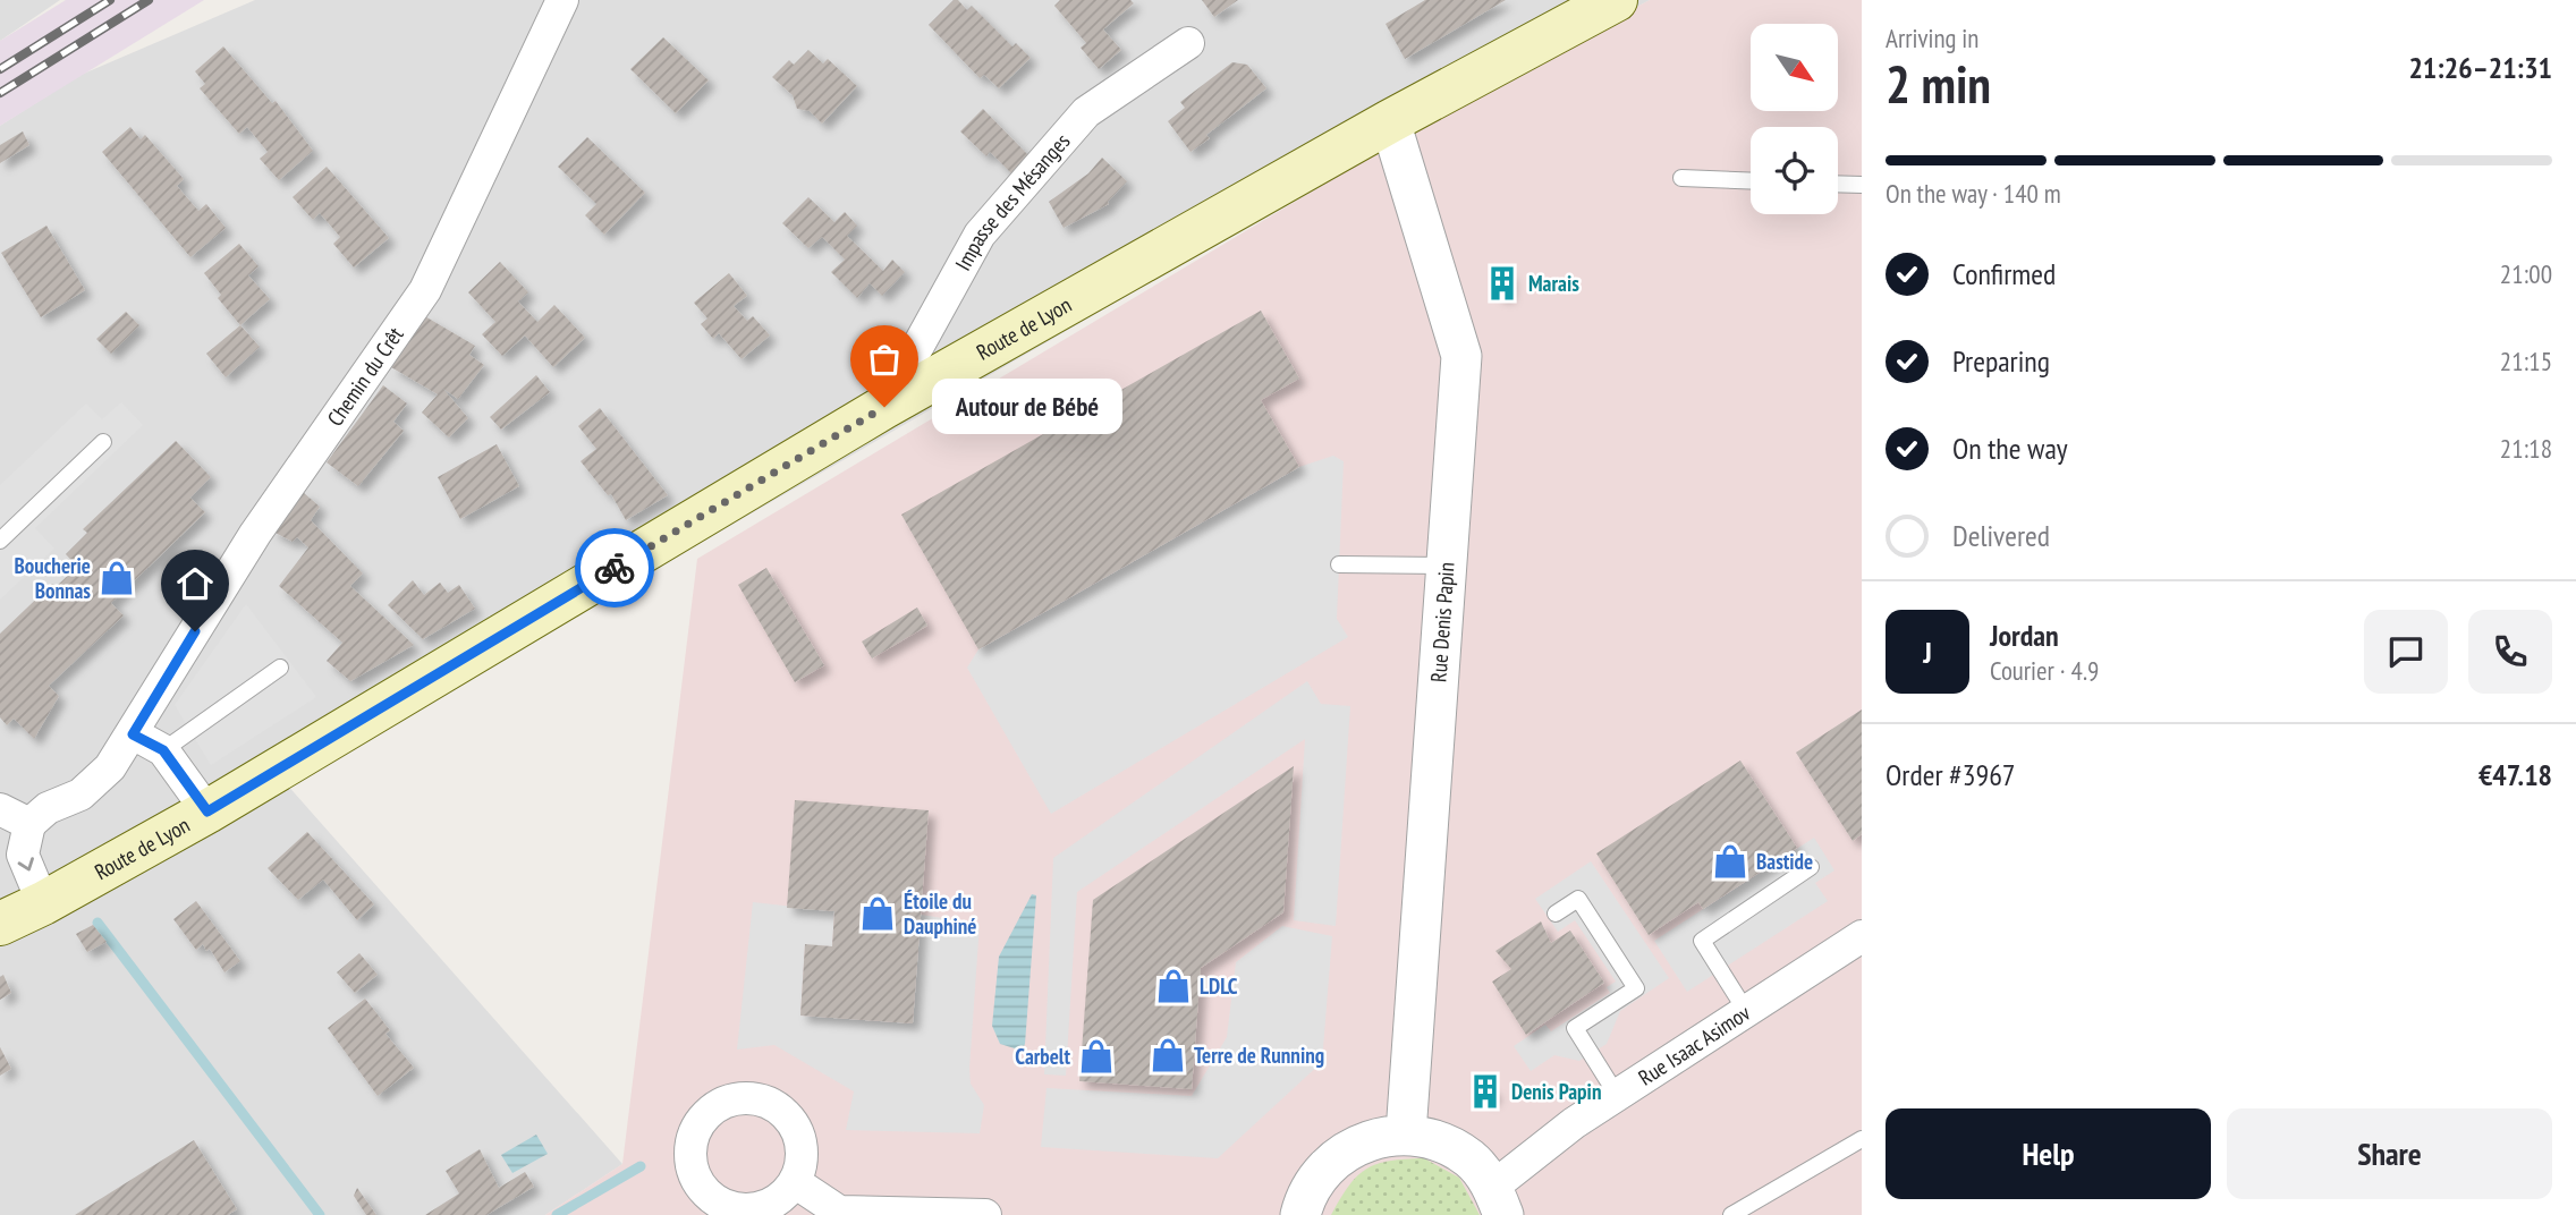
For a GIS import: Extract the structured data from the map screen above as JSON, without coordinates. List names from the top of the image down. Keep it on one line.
{"streets":{"main road":["Route de Lyon"],"street":["Impasse des Mésanges","Chemin du Crêt","Rue Denis Papin","Rue Isaac Asimov"]},"crossings":[["Impasse des Mésanges","Route de Lyon"],["Route de Lyon","Rue Denis Papin"]],"places":{"building":["Marais","Denis Papin"],"other":["Autour de Bébé"],"shop":["Boucherie Bonnas","Bastide","Étoile du Dauphiné","LDLC","Terre de Running","Carbelt"]},"north":"bottom right","page":{"heading":["2 min","Arriving in","21:26–21:31"],"panel":["Jordan","Courier · 4.9","Order #3967","€47.18"],"bar":"On the way · 140 m","list":[["Confirmed","21:00"],["Preparing","21:15"],["On the way","21:18"],"Delivered"],"bubble":"Autour de Bébé","round":"J","buttons":["Help","Share"]}}
